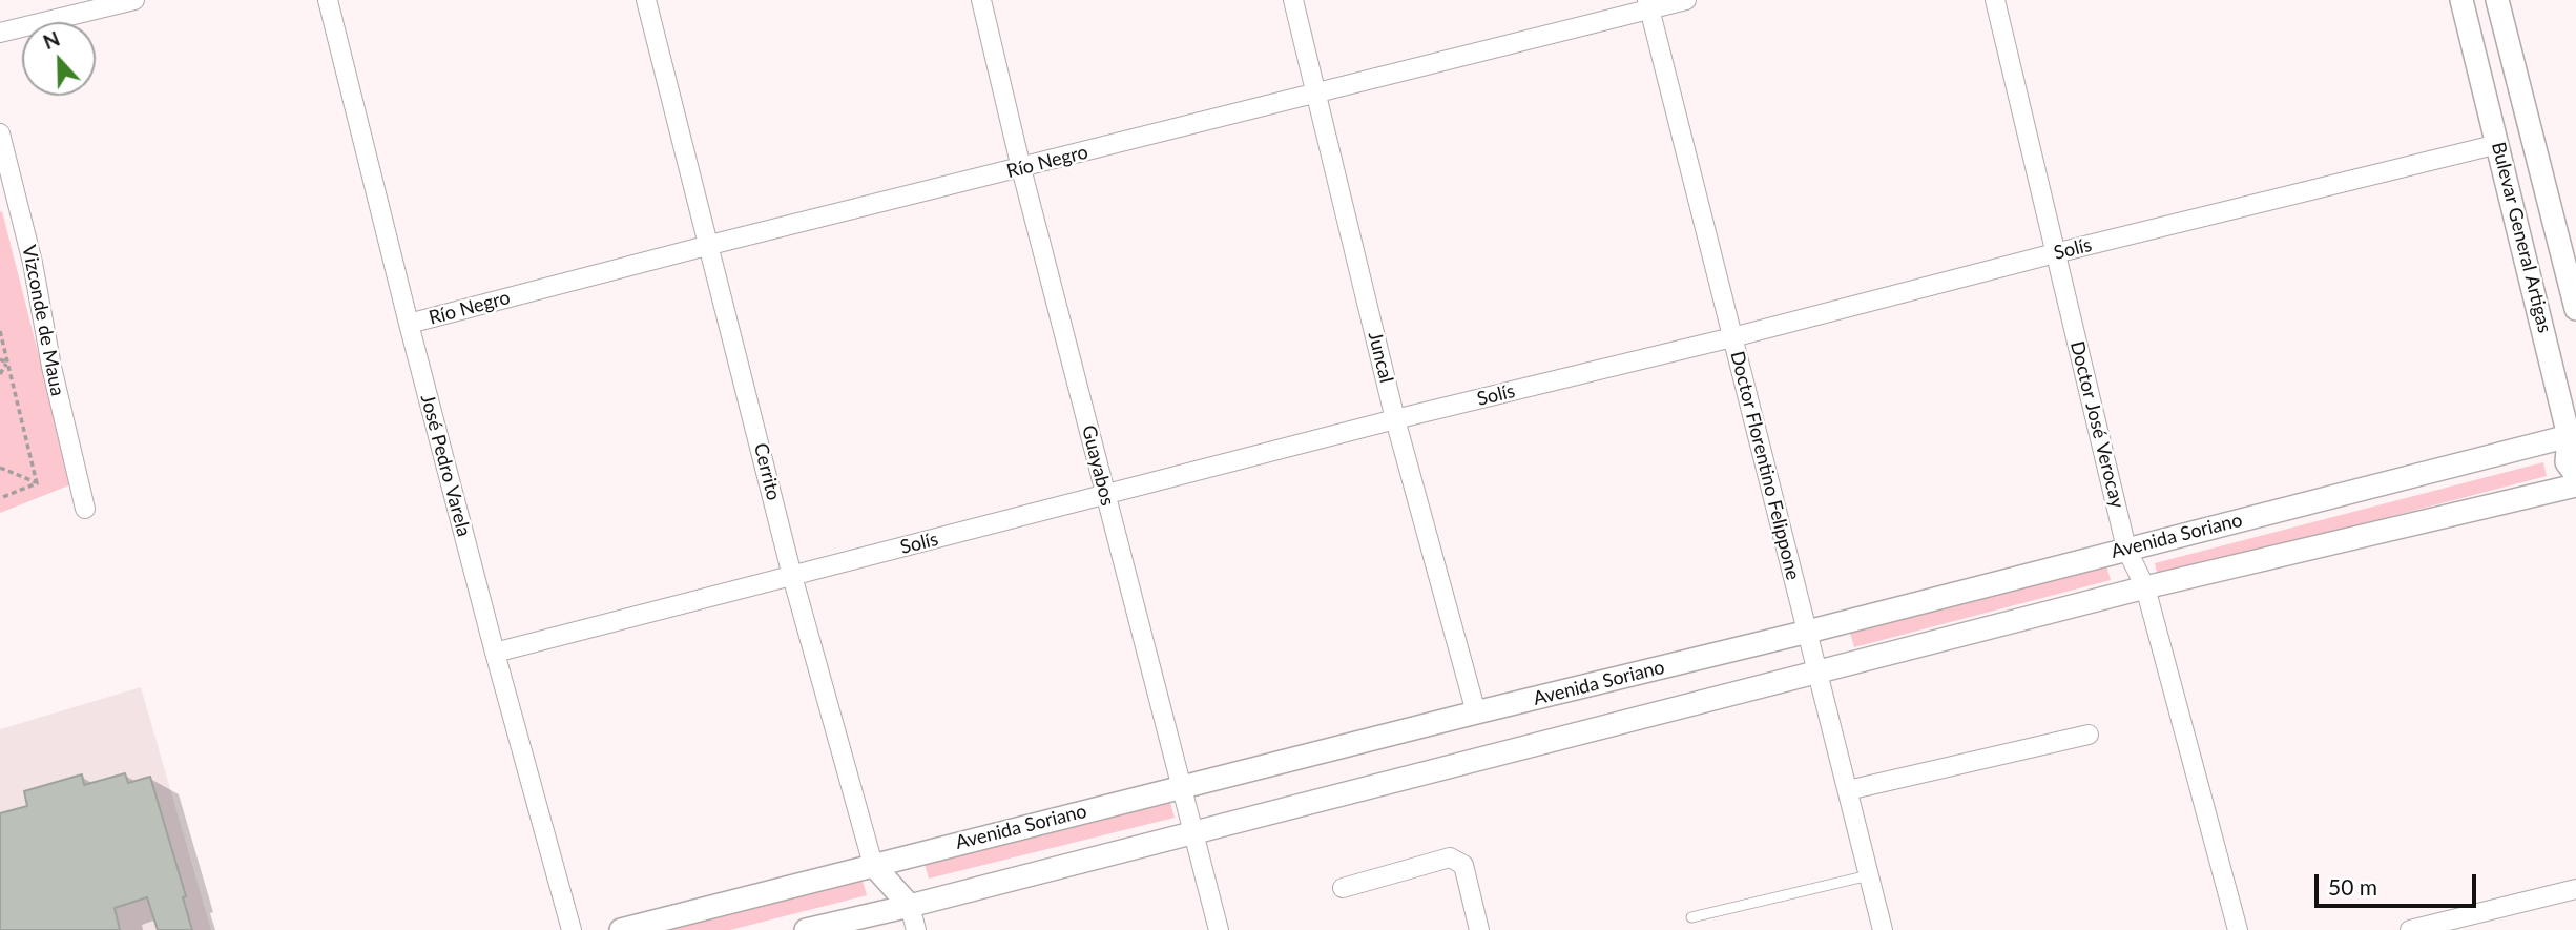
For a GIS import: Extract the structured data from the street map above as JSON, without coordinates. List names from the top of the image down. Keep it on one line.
{"streets":{"street":["Río Negro","Bulevar General Artigas","Solís","Vizconde de Maua","Juncal","Doctor José Verocay","José Pedro Varela","Guayabos","Doctor Florentino Felippone","Cerrito","Avenida Soriano"]},"crossings":[["Río Negro","Juncal"],["Río Negro","José Pedro Varela"],["Río Negro","Guayabos"],["Río Negro","Doctor Florentino Felippone"],["Río Negro","Cerrito"],["Bulevar General Artigas","Solís"],["Bulevar General Artigas","Avenida Soriano"],["Solís","Juncal"],["Solís","Doctor José Verocay"],["Solís","José Pedro Varela"],["Solís","Guayabos"],["Solís","Doctor Florentino Felippone"],["Solís","Cerrito"],["Juncal","Avenida Soriano"],["Doctor José Verocay","Avenida Soriano"],["Guayabos","Avenida Soriano"],["Doctor Florentino Felippone","Avenida Soriano"],["Cerrito","Avenida Soriano"]],"scale_bar":"50 m","north":"top"}
